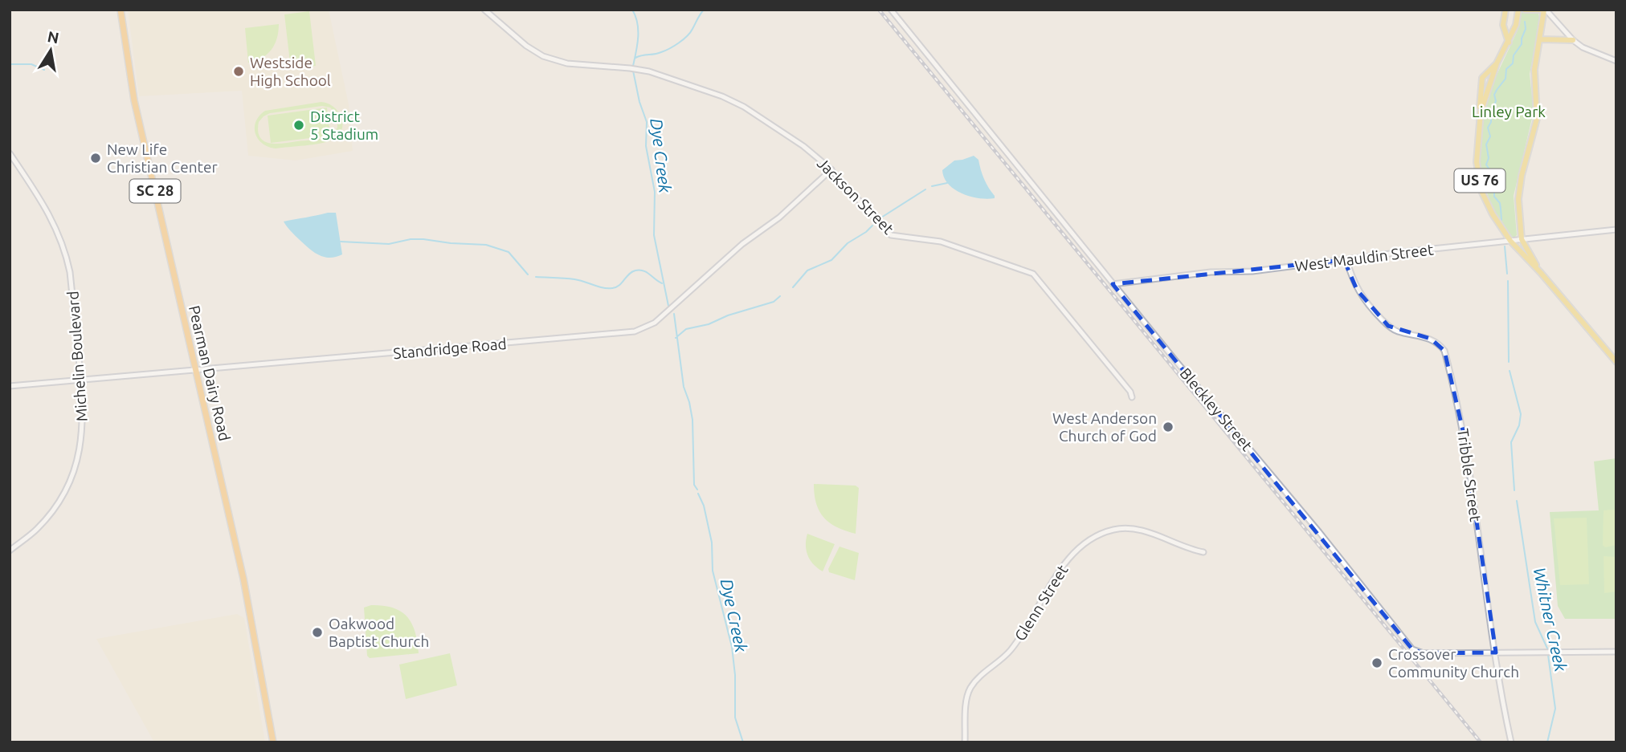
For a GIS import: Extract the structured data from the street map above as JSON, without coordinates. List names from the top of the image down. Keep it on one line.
{"streets":{"highway":["SC 28","Pearman Dairy Road"],"main road":["US 76"],"street":["Jackson Street","West Mauldin Street","Standridge Road","Michelin Boulevard","Bleckley Street","Tribble Street","Glenn Street"]},"crossings":[["US 76","West Mauldin Street"],["Jackson Street","Standridge Road"],["West Mauldin Street","Bleckley Street"],["West Mauldin Street","Tribble Street"],["Standridge Road","Michelin Boulevard"],["Standridge Road","Pearman Dairy Road"],["Bleckley Street","Tribble Street"]],"water":["Dye Creek","Whitner Creek"],"parks":["Linley Park"],"places":["Westside High School","District 5 Stadium","New Life Christian Center","West Anderson Church of God","Oakwood Baptist Church","Crossover Community Church"],"north":"top"}
